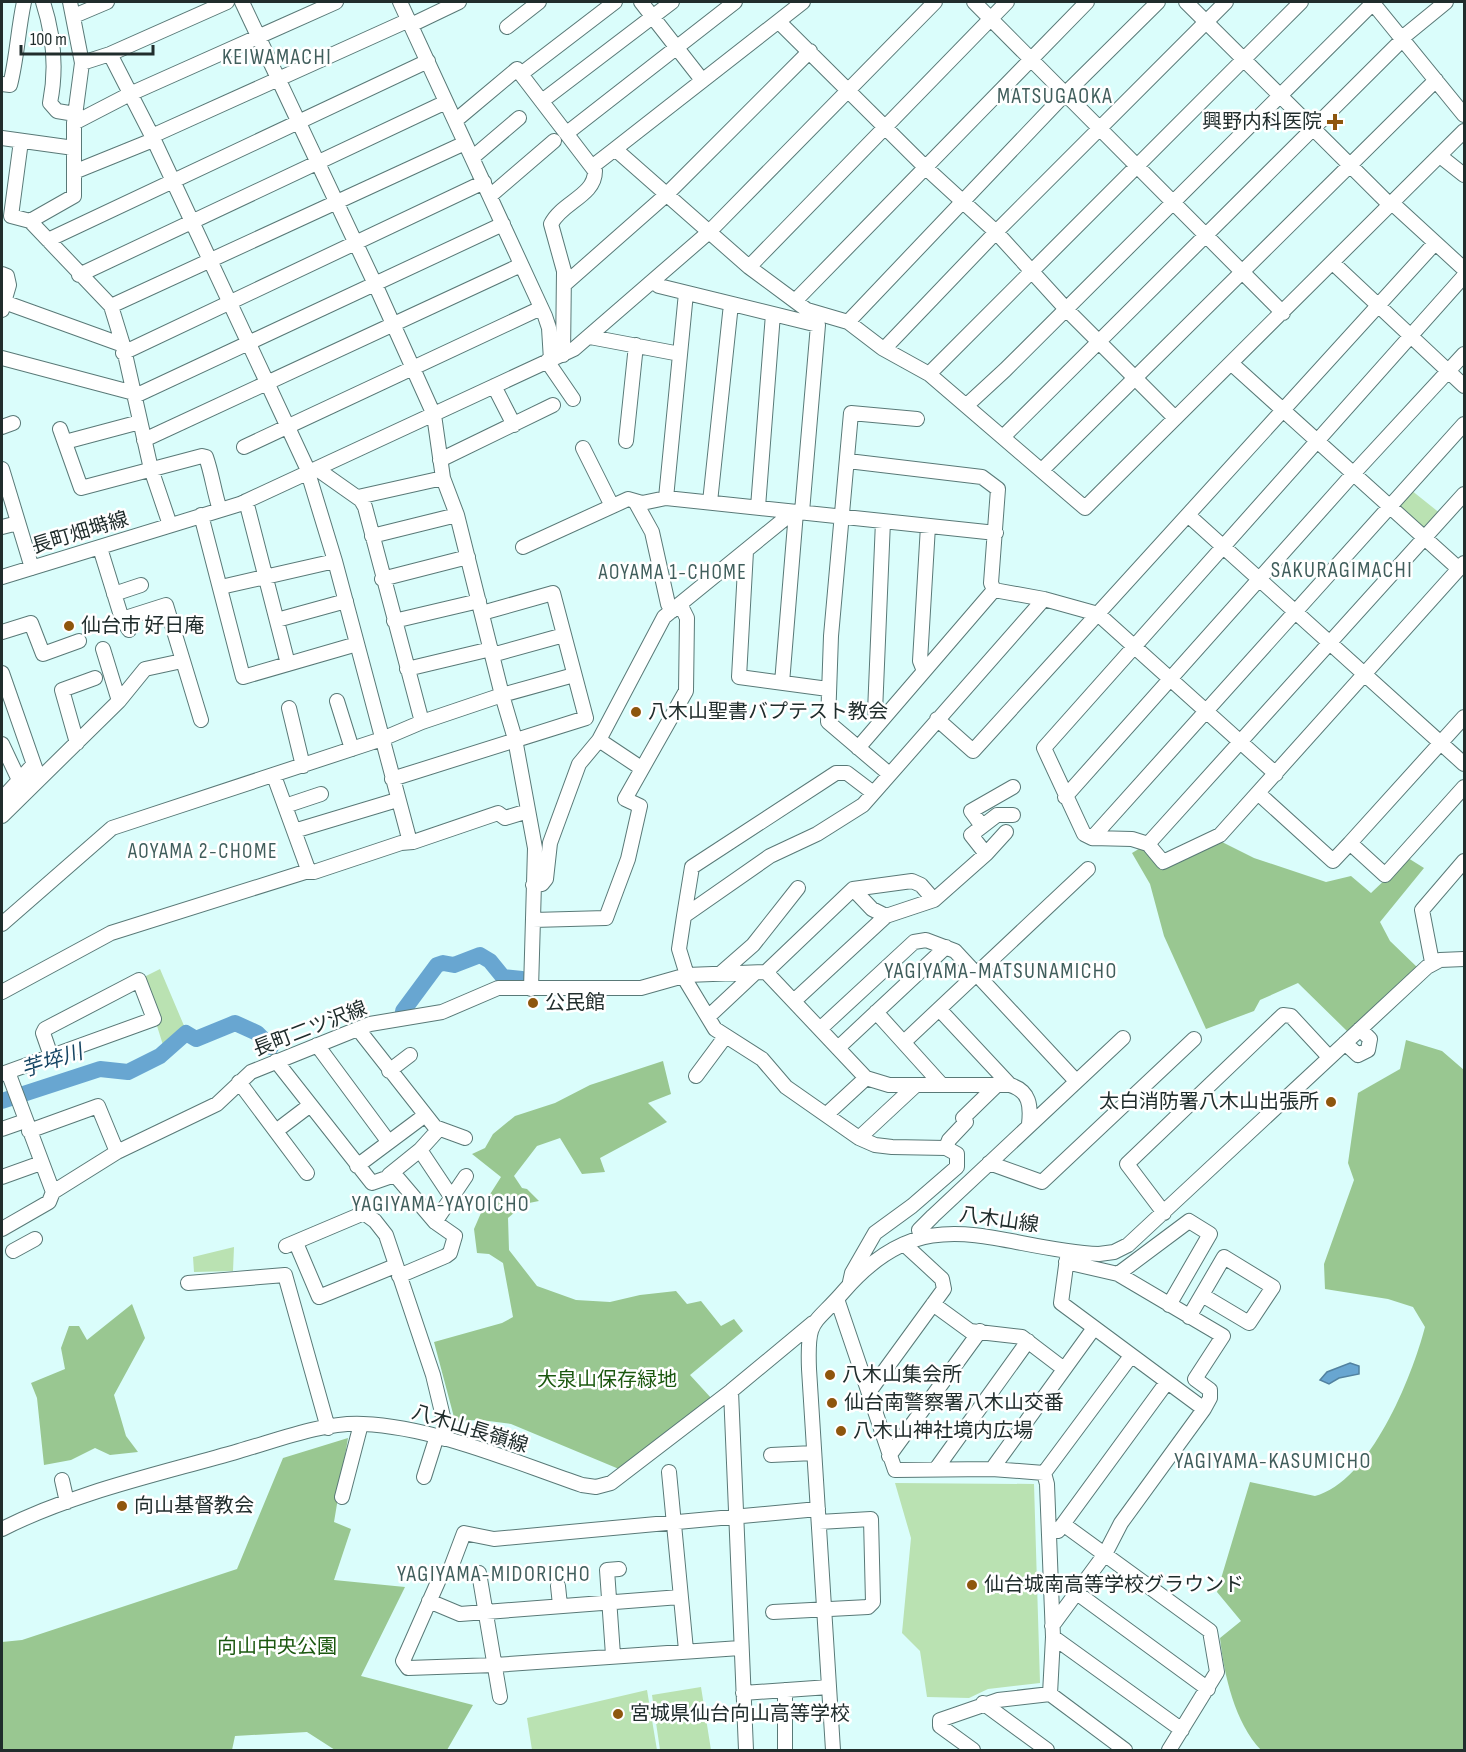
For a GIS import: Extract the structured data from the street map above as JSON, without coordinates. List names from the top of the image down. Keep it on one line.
{"streets":{"street":["長町畑塒線","長町二ツ沢線","八木山線","八木山長嶺線"]},"crossings":[["八木山線","八木山長嶺線"]],"districts":["KEIWAMACHI","MATSUGAOKA","SAKURAGIMACHI","AOYAMA 1-CHOME","AOYAMA 2-CHOME","YAGIYAMA-MATSUNAMICHO","YAGIYAMA-YAYOICHO","YAGIYAMA-KASUMICHO","YAGIYAMA-MIDORICHO"],"water":["芋埣川"],"parks":["大泉山保存緑地","向山中央公園"],"places":{"health":["興野内科医院"],"other":["仙台市 好日庵","八木山聖書バプテスト教会","公民館","太白消防署八木山出張所","八木山集会所","仙台南警察署八木山交番","八木山神社境内広場","向山基督教会","仙台城南高等学校グラウンド","宮城県仙台向山高等学校"]},"scale_bar":"100 m"}
